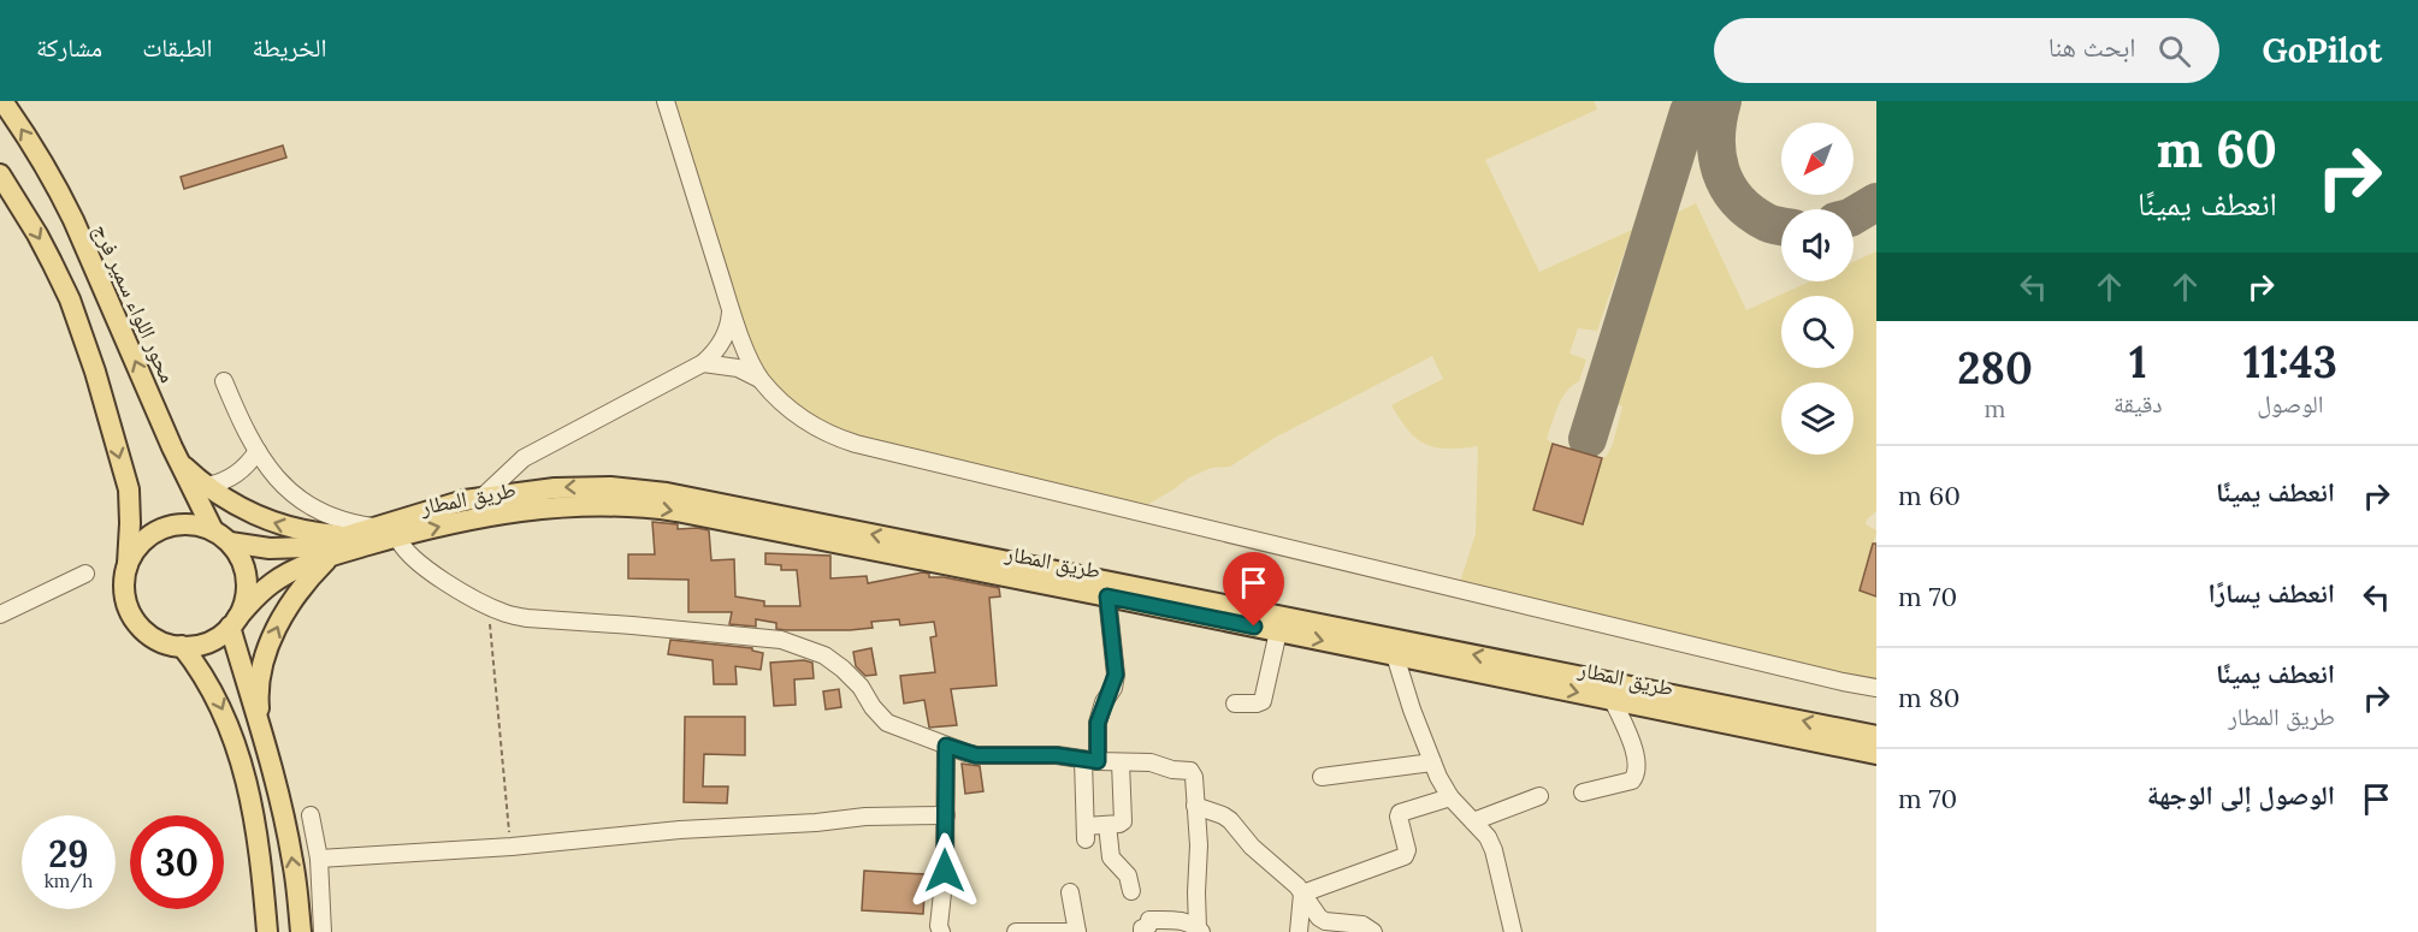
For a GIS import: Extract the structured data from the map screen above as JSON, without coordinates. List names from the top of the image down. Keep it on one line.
{"streets":{"main road":["محور اللواء سمير فرج","طريق المطار"]},"crossings":[["محور اللواء سمير فرج","طريق المطار"]],"north":"bottom left","page":{"header":"GoPilot","search":"ابحث هنا","nav":["الخريطة","الطبقات","مشاركة"],"turn":["60 m","انعطف يمينًا"],"eta":["11:43","الوصول","1","دقيقة","280","m"],"list":[{"name":"انعطف يمينًا","value":"60 m"},{"name":"انعطف يسارًا","value":"70 m"},{"name":"انعطف يمينًا","note":"طريق المطار","value":"80 m"},{"name":"الوصول إلى الوجهة","value":"70 m"}],"speed":"29 km/h","limit":"30"}}
